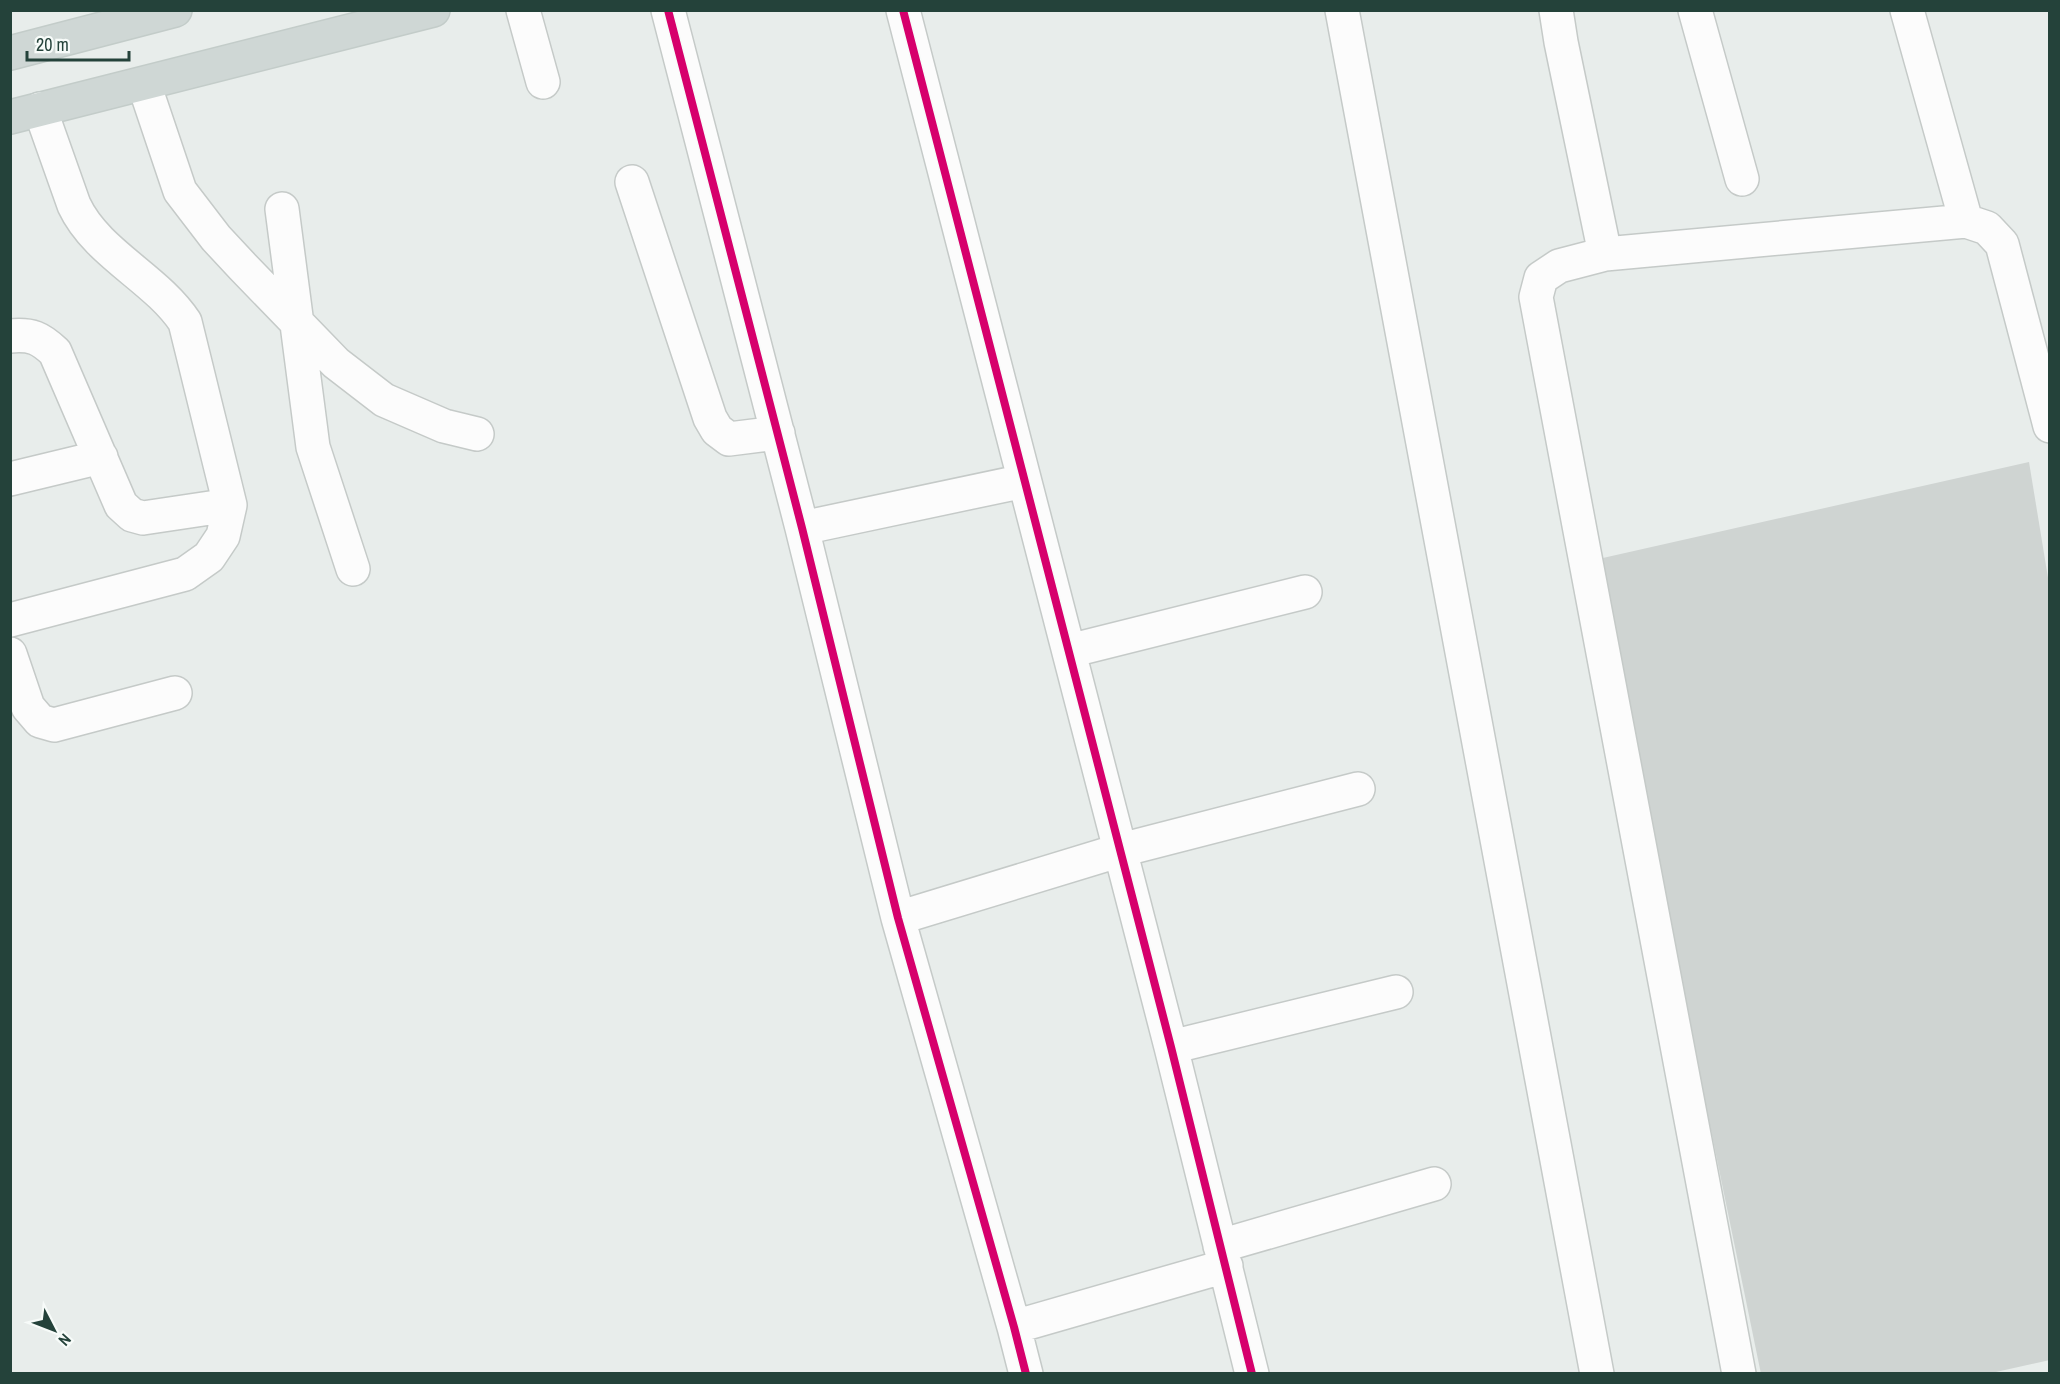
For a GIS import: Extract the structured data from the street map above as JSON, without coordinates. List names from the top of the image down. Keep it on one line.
{"scale_bar":"20 m","north":"bottom right"}
